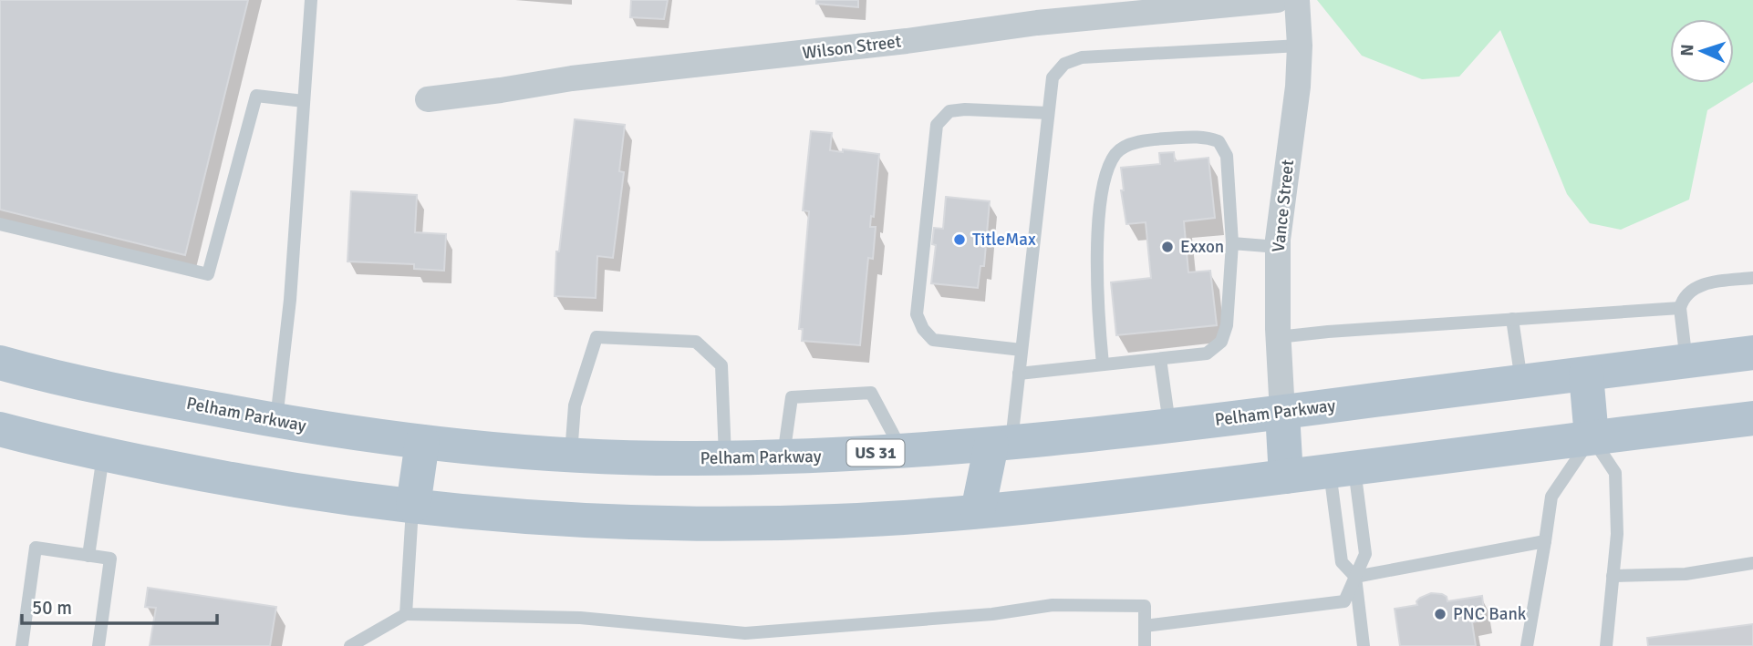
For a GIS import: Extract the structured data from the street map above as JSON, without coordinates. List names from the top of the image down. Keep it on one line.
{"streets":{"main road":["Pelham Parkway","US 31"],"street":["Wilson Street","Vance Street"]},"crossings":[["Vance Street","Pelham Parkway"]],"places":["TitleMax","Exxon","PNC Bank"],"scale_bar":"50 m","north":"left"}
